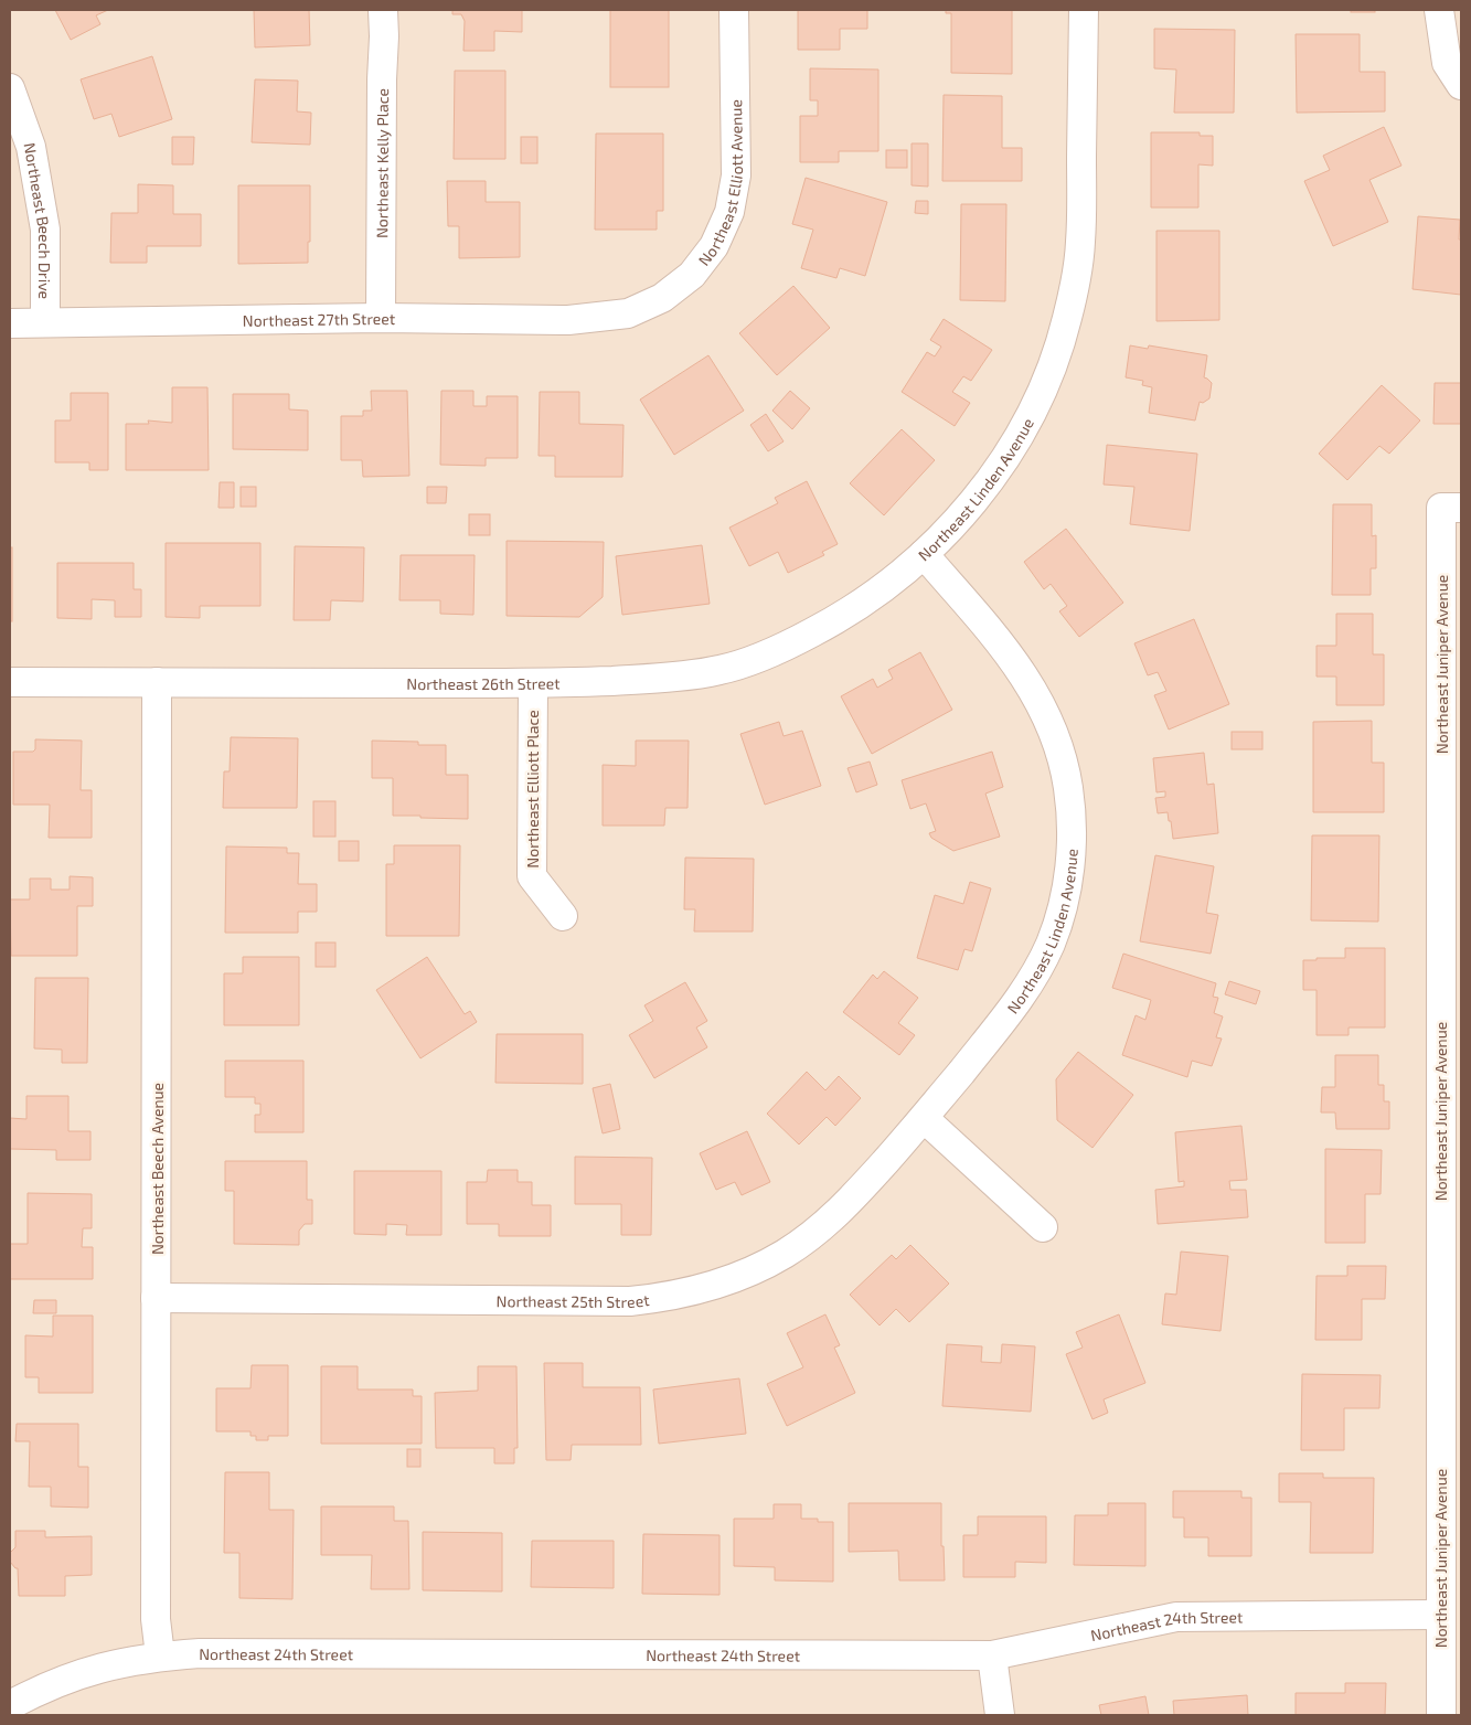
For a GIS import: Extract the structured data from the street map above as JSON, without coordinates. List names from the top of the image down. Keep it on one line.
{"streets":{"street":["Northeast Kelly Place","Northeast Elliott Avenue","Northeast Beech Drive","Northeast 27th Street","Northeast Linden Avenue","Northeast Juniper Avenue","Northeast 26th Street","Northeast Elliott Place","Northeast Beech Avenue","Northeast 25th Street","Northeast 24th Street"]},"crossings":[["Northeast Kelly Place","Northeast 27th Street"],["Northeast Elliott Avenue","Northeast 27th Street"],["Northeast Beech Drive","Northeast 27th Street"],["Northeast Linden Avenue","Northeast 26th Street"],["Northeast Linden Avenue","Northeast 25th Street"],["Northeast Juniper Avenue","Northeast 24th Street"],["Northeast 26th Street","Northeast Elliott Place"],["Northeast 26th Street","Northeast Beech Avenue"],["Northeast Beech Avenue","Northeast 25th Street"],["Northeast Beech Avenue","Northeast 24th Street"]]}
